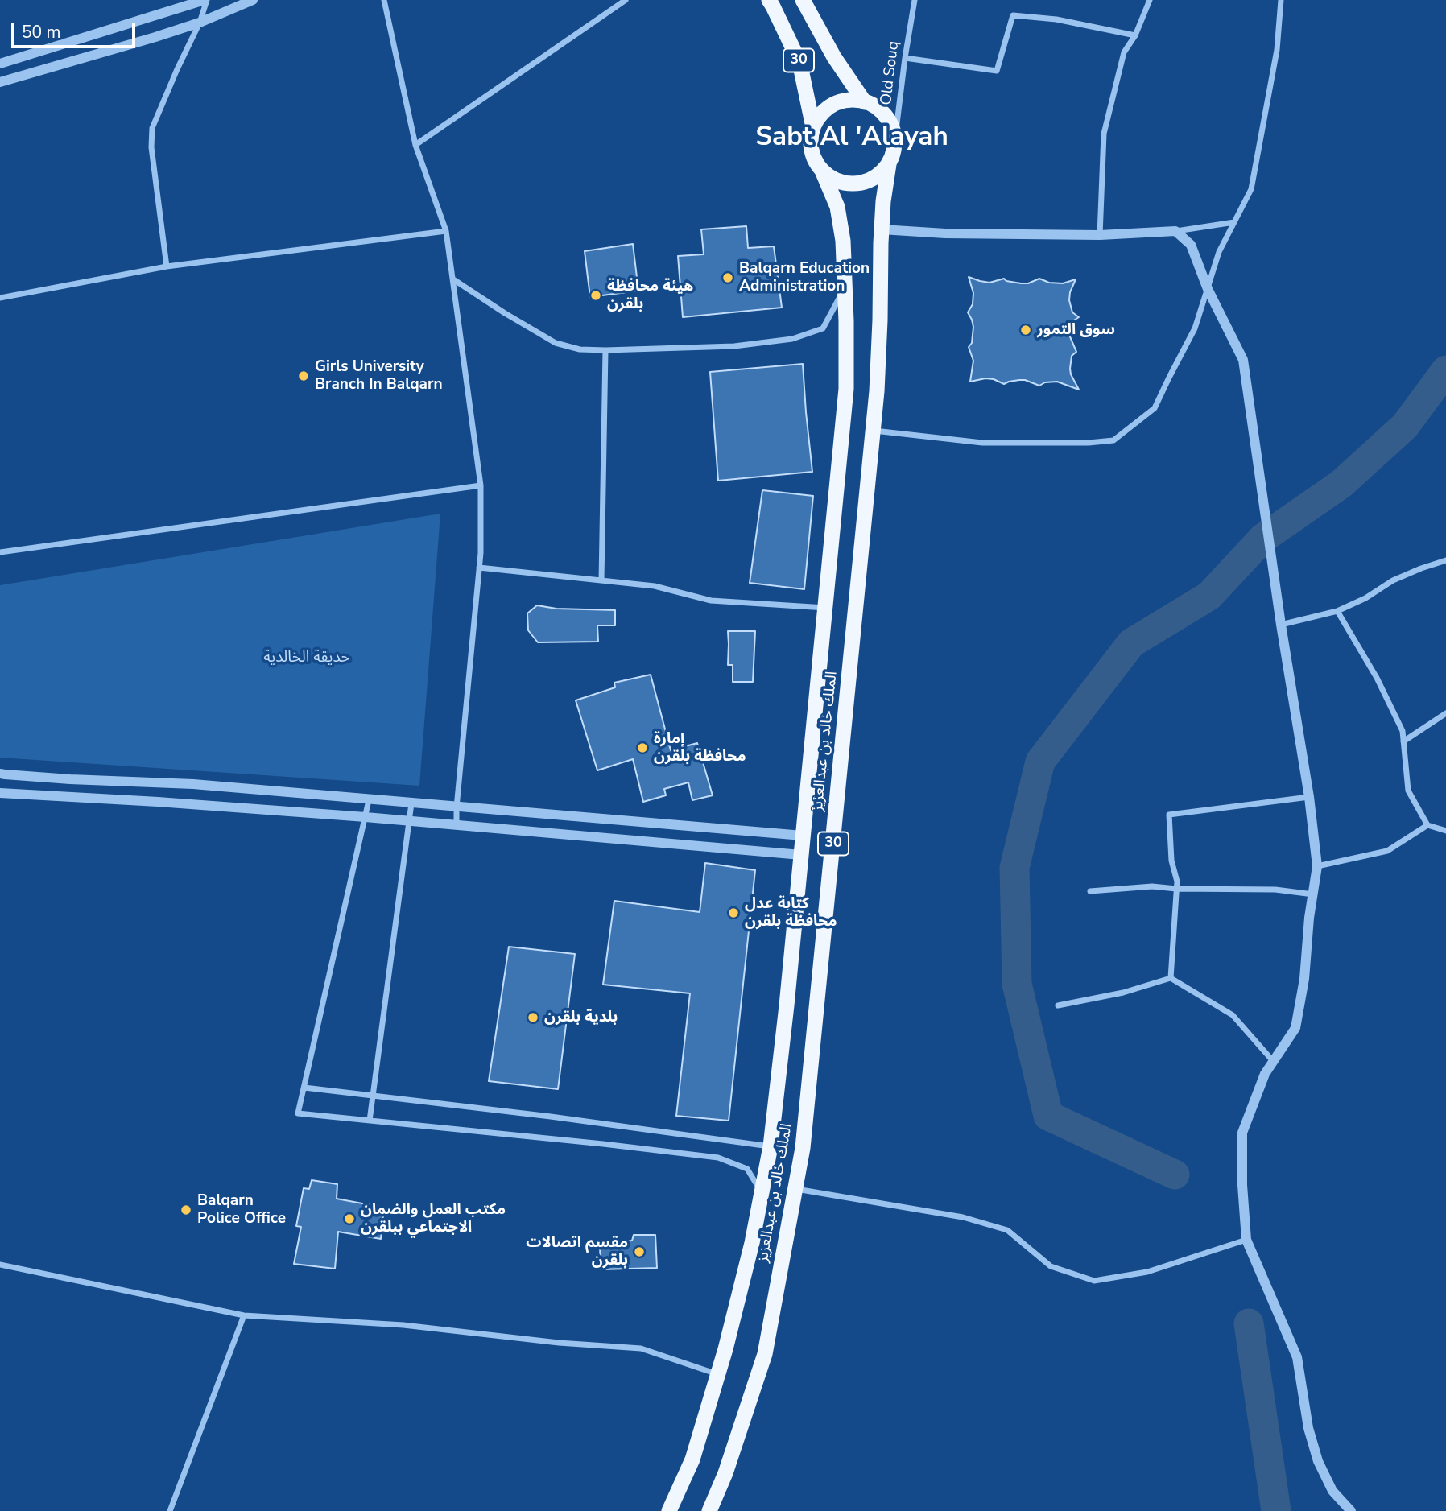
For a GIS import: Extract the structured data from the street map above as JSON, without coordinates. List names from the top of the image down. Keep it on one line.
{"streets":{"highway":["30","الملك خالد بن عبدالعزيز"],"street":["Old Souq"]},"crossings":[["30","Old Souq"],["30","الملك خالد بن عبدالعزيز"],["Old Souq","الملك خالد بن عبدالعزيز"]],"districts":["Sabt Al 'Alayah"],"parks":["حديقة الخالدية"],"places":["Balqarn Education Administration","هيئة محافظة بلقرن","سوق التمور","Girls University Branch In Balqarn","إمارة محافظة بلقرن","كتابة عدل محافظة بلقرن","بلدية بلقرن","Balqarn Police Office","مكتب العمل والضمان الاجتماعي ببلقرن","مقسم اتصالات بلقرن"],"scale_bar":"50 m"}
